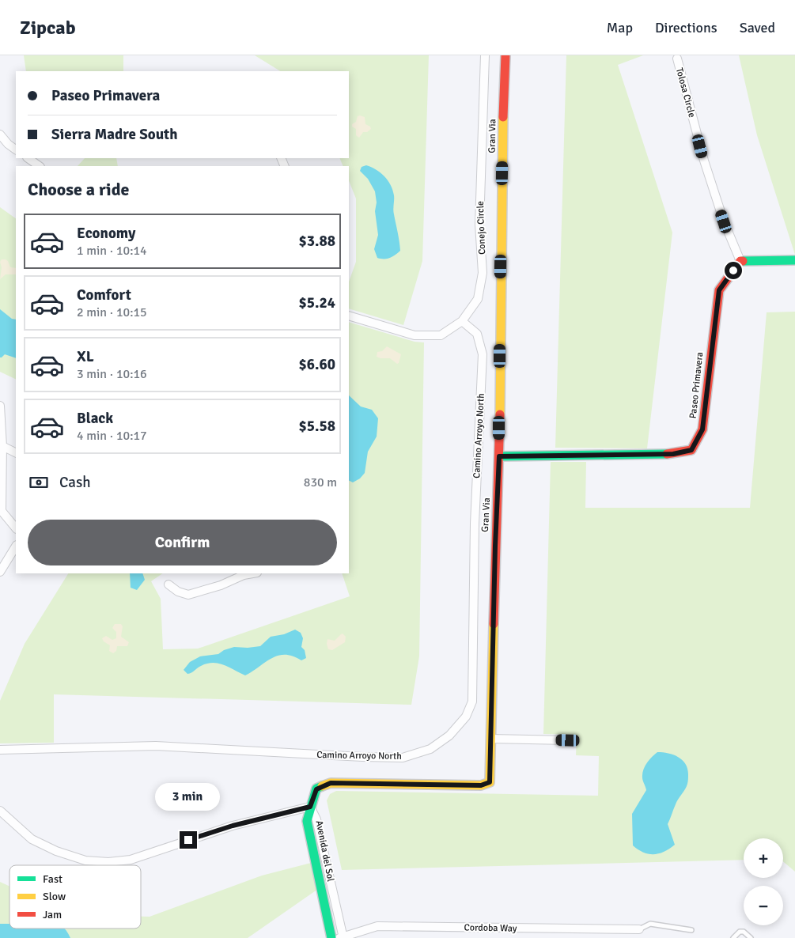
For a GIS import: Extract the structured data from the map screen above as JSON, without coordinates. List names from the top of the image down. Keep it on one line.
{"streets":{"street":["Tolosa Circle","Gran Via","Conejo Circle","Paseo Primavera","Camino Arroyo North","Avenida del Sol","Cordoba Way"]},"crossings":[["Tolosa Circle","Paseo Primavera"],["Gran Via","Paseo Primavera"],["Gran Via","Avenida del Sol"],["Conejo Circle","Camino Arroyo North"],["Avenida del Sol","Cordoba Way"]],"legend":["Fast","Slow","Jam"],"page":{"header":"Zipcab","nav":["Map","Directions","Saved"],"banner":["Paseo Primavera","Sierra Madre South"],"heading":"Choose a ride","list":[{"name":"Economy","note":"1 min · 10:14","value":"$3.88"},{"name":"Comfort","note":"2 min · 10:15","value":"$5.24"},{"name":"XL","note":"3 min · 10:16","value":"$6.60"},{"name":"Black","note":"4 min · 10:17","value":"$5.58"}],"pay":["Cash","830 m"],"buttons":"Confirm","bubble":"3 min","map_buttons":["+","−"]}}
